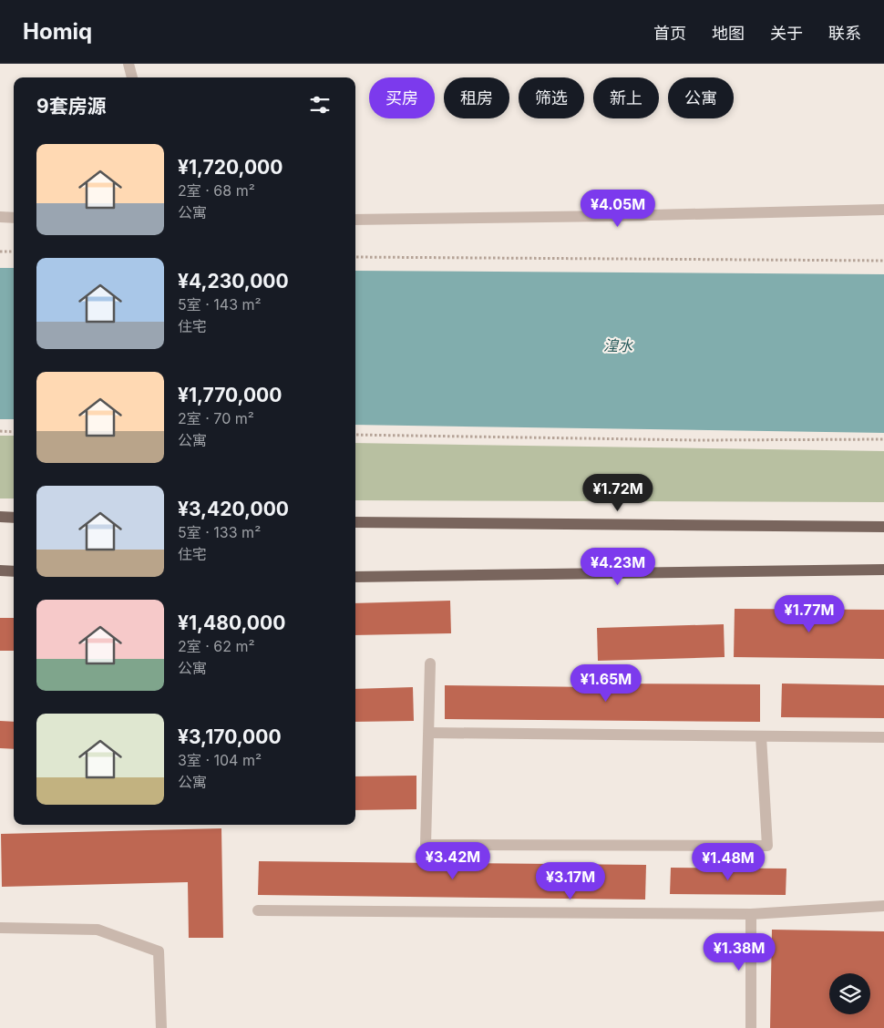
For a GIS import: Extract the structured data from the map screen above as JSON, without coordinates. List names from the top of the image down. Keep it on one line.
{"water":["湟水"],"page":{"header":"Homiq","nav":["首页","地图","关于","联系"],"chip":["买房","租房","筛选","新上","公寓"],"heading":"9套房源","list":[{"name":"¥1,720,000","note":"2室 · 68 m² · 公寓"},{"name":"¥4,230,000","note":"5室 · 143 m² · 住宅"},{"name":"¥1,770,000","note":"2室 · 70 m² · 公寓"},{"name":"¥3,420,000","note":"5室 · 133 m² · 住宅"},{"name":"¥1,480,000","note":"2室 · 62 m² · 公寓"},{"name":"¥3,170,000","note":"3室 · 104 m² · 公寓"}],"price":["¥4.05M","¥1.72M","¥4.23M","¥1.77M","¥1.65M","¥3.42M","¥1.48M","¥3.17M","¥1.38M"]}}
